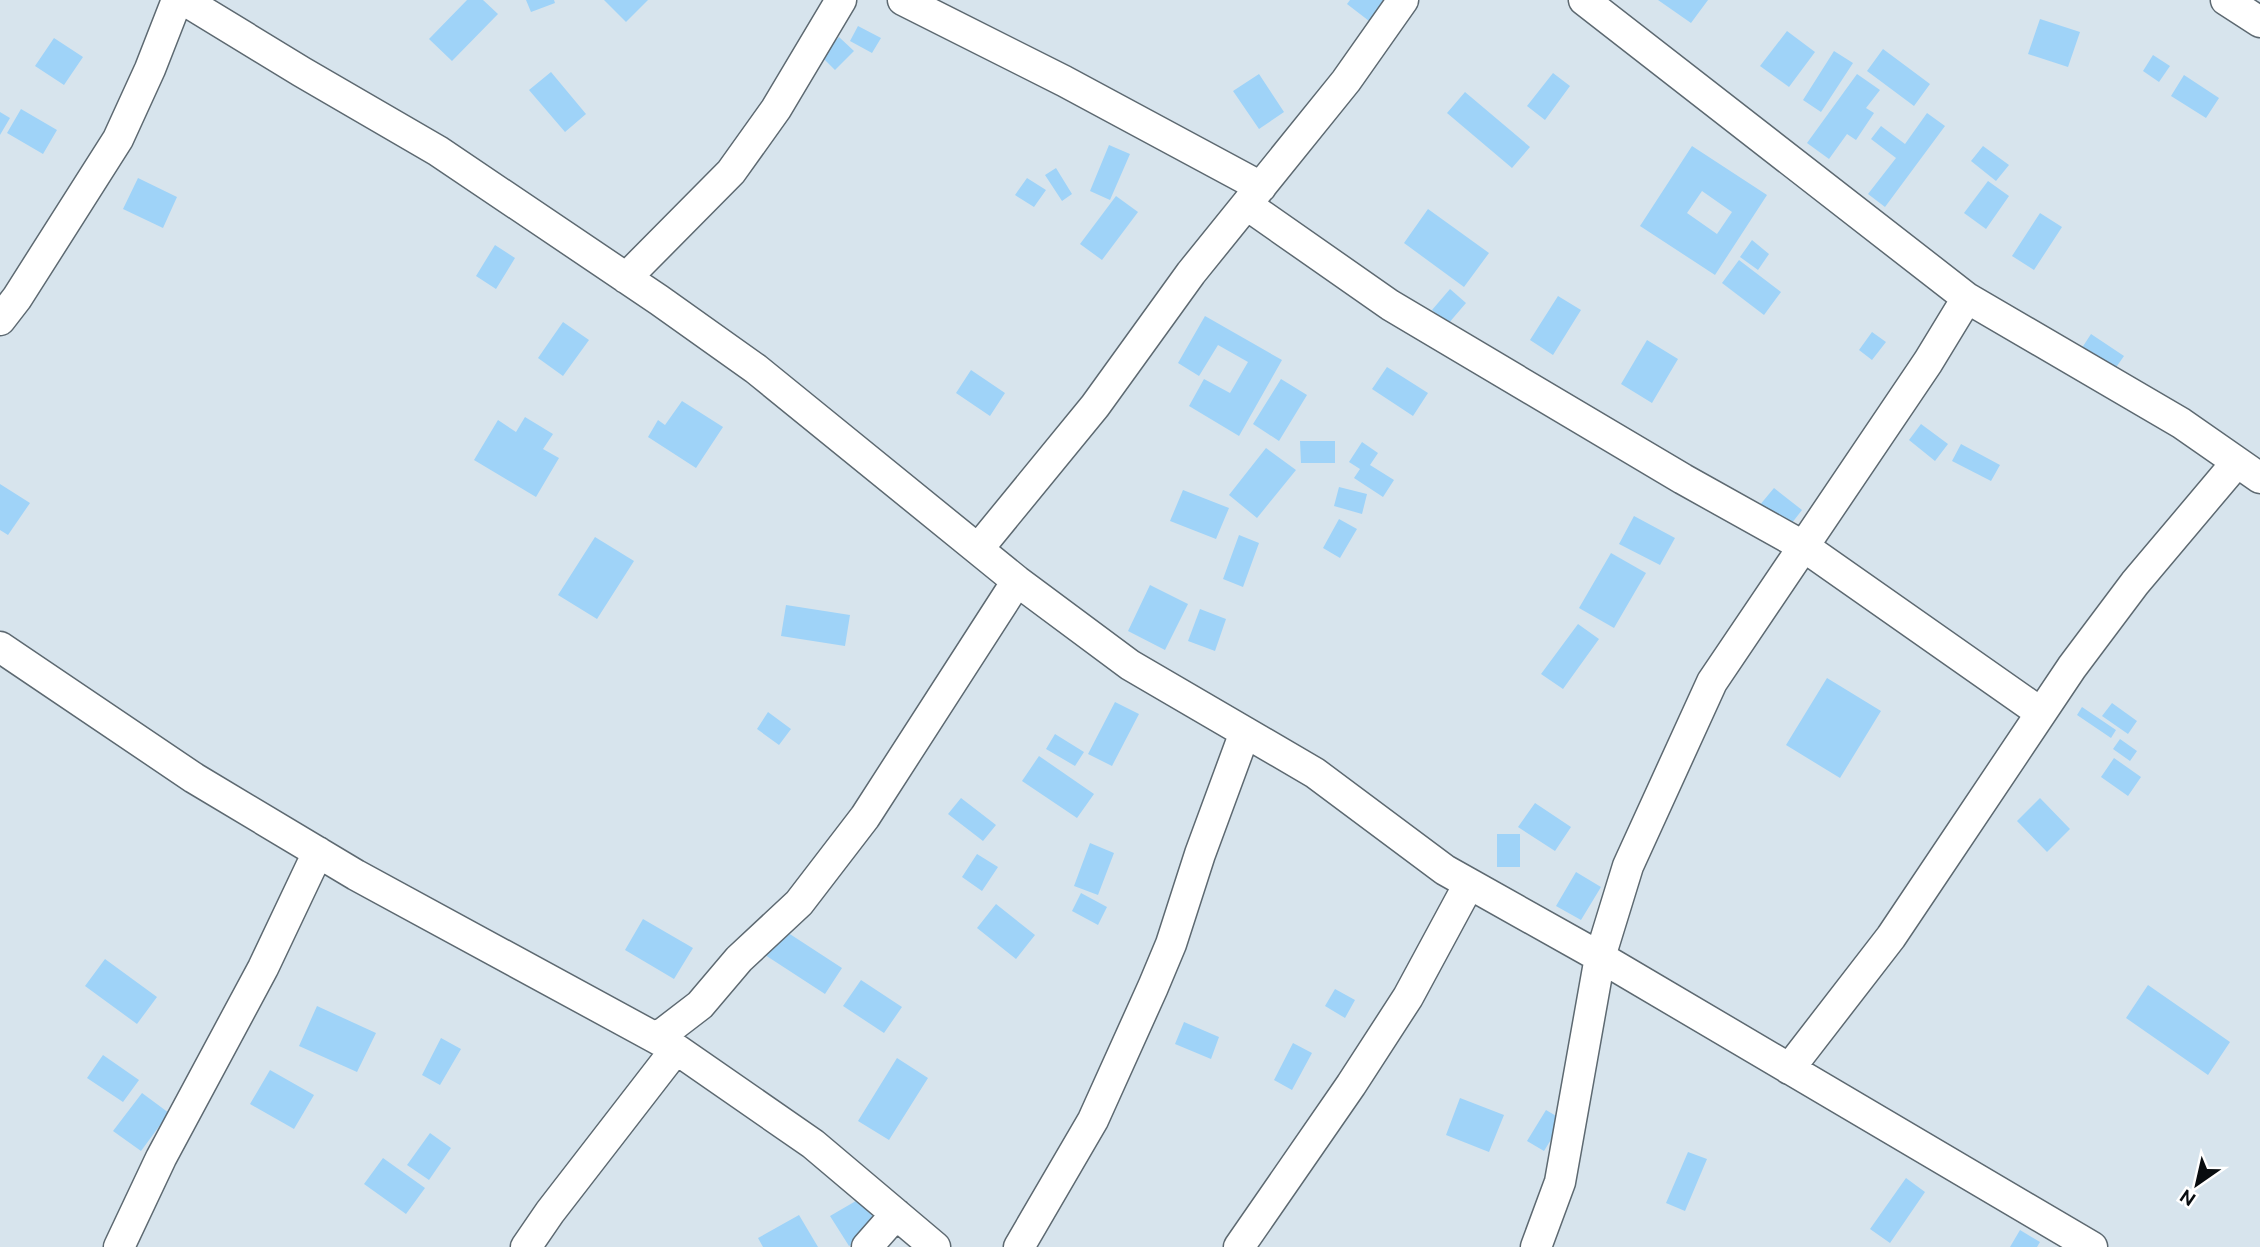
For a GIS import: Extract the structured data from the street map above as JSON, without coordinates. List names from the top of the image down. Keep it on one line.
{"north":"bottom left"}
